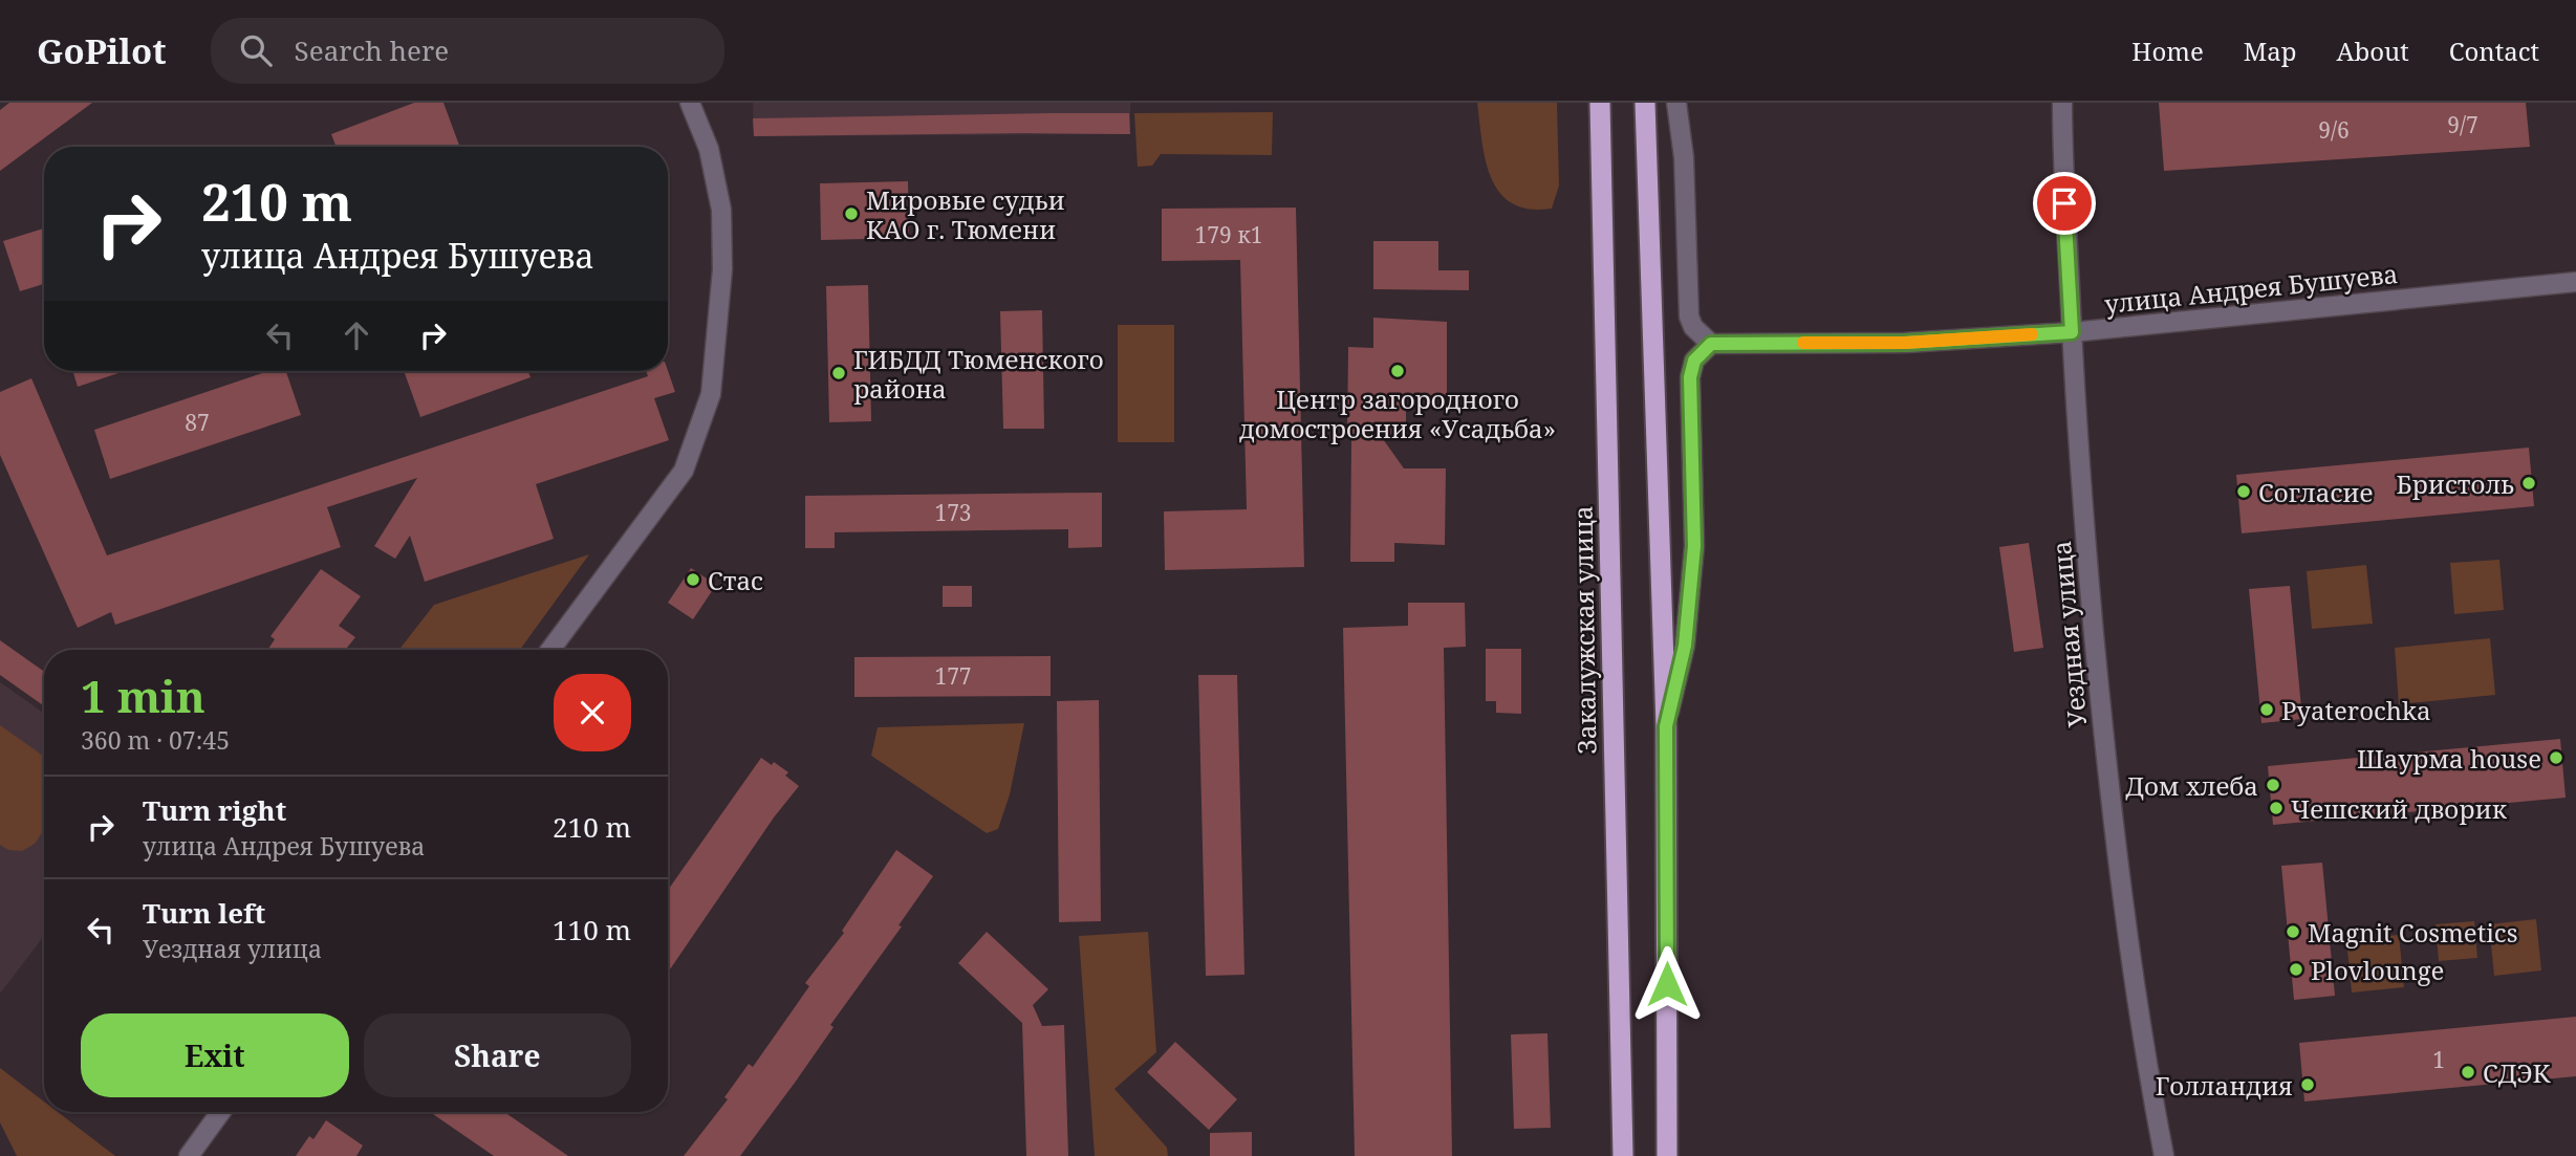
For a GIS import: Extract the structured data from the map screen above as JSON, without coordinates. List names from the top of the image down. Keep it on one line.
{"streets":{"highway":["Закалужская улица"],"street":["улица Андрея Бушуева","Уездная улица"]},"crossings":[["улица Андрея Бушуева","Уездная улица"]],"places":["Мировые судьи КАО г. Тюмени","Центр загородного домостроения «Усадьба»","ГИБДД Тюменского района","Бристоль","Согласие","Стас","Pyaterochka","Шаурма house","Дом хлеба","Чешский дворик","Magnit Cosmetics","Plovlounge","СДЭК","Голландия"],"house_numbers":["9/7","9/6","179 к1","87","173","177","1"],"page":{"header":"GoPilot","search":"Search here","nav":["Home","Map","About","Contact"],"turn":["210 m","улица Андрея Бушуева"],"heading":["1 min","360 m · 07:45"],"list":[{"name":"Turn right","note":"улица Андрея Бушуева","value":"210 m"},{"name":"Turn left","note":"Уездная улица","value":"110 m"}],"buttons":["Exit","Share"]}}
